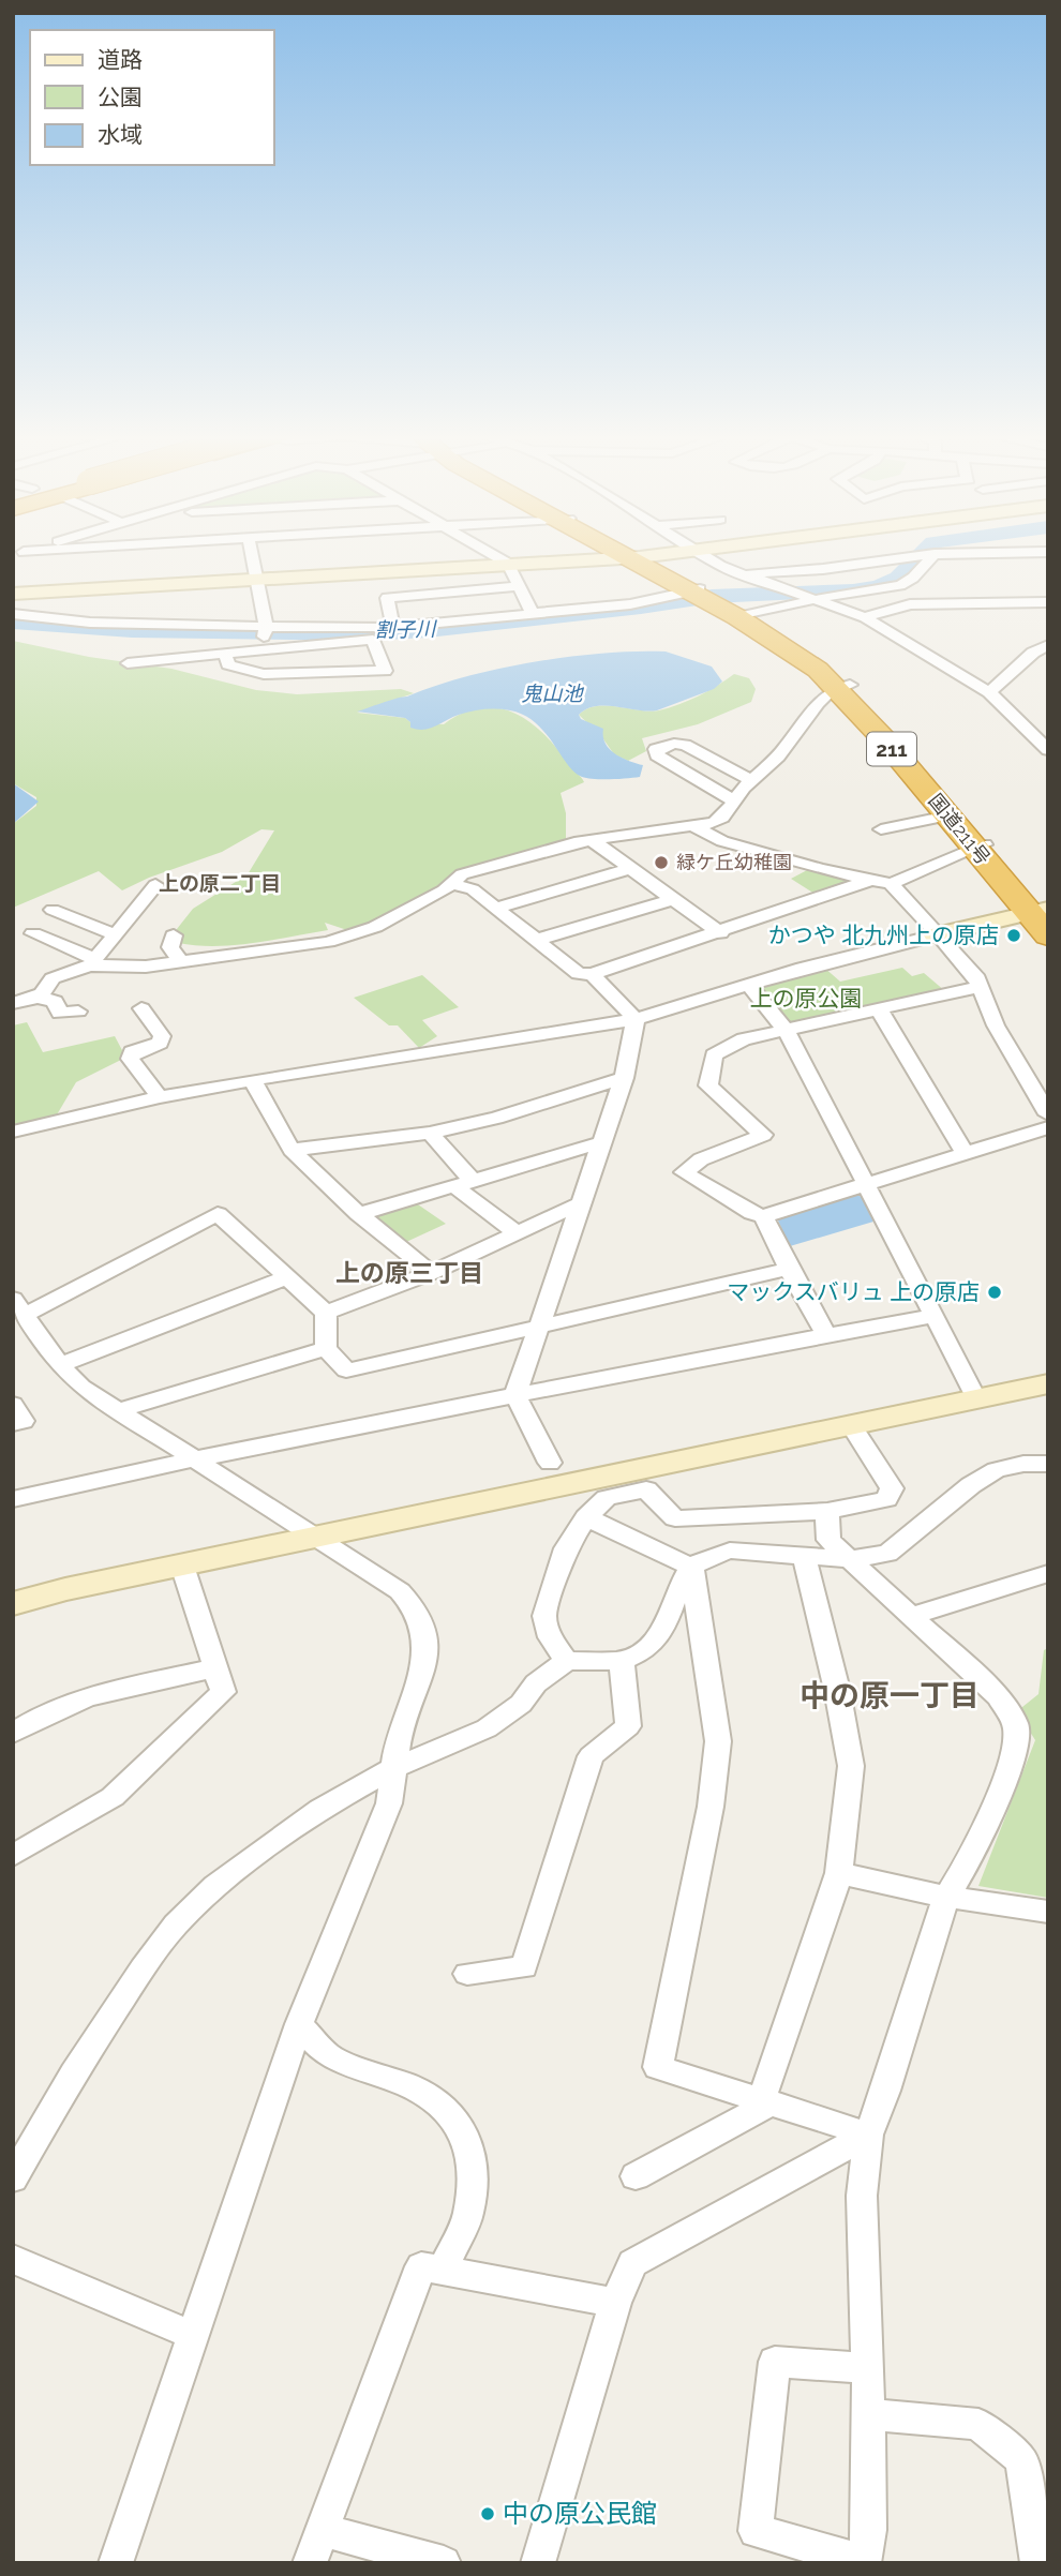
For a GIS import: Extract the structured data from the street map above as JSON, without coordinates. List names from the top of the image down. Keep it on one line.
{"streets":{"highway":["211","国道211号"]},"districts":["上の原二丁目","上の原三丁目","中の原一丁目"],"water":["割子川","鬼山池"],"parks":["上の原公園"],"places":["緑ケ丘幼稚園","かつや 北九州上の原店","マックスバリュ 上の原店","中の原公民館"],"legend":["道路","公園","水域"]}
